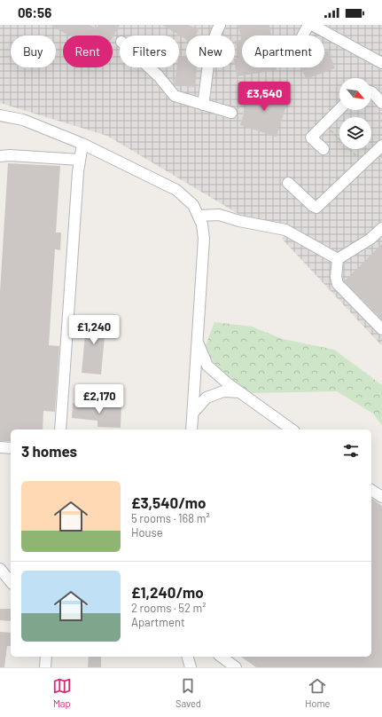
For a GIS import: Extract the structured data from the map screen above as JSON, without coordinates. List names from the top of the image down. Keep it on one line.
{"north":"bottom right","page":{"status":"06:56","chip":["Buy","Rent","Filters","New","Apartment"],"price":["£3,540","£1,240","£2,170"],"heading":"3 homes","list":[{"name":"£3,540/mo","note":"5 rooms · 168 m² · House"},{"name":"£1,240/mo","note":"2 rooms · 52 m² · Apartment"}],"tabs":["Map","Saved","Home"]}}
